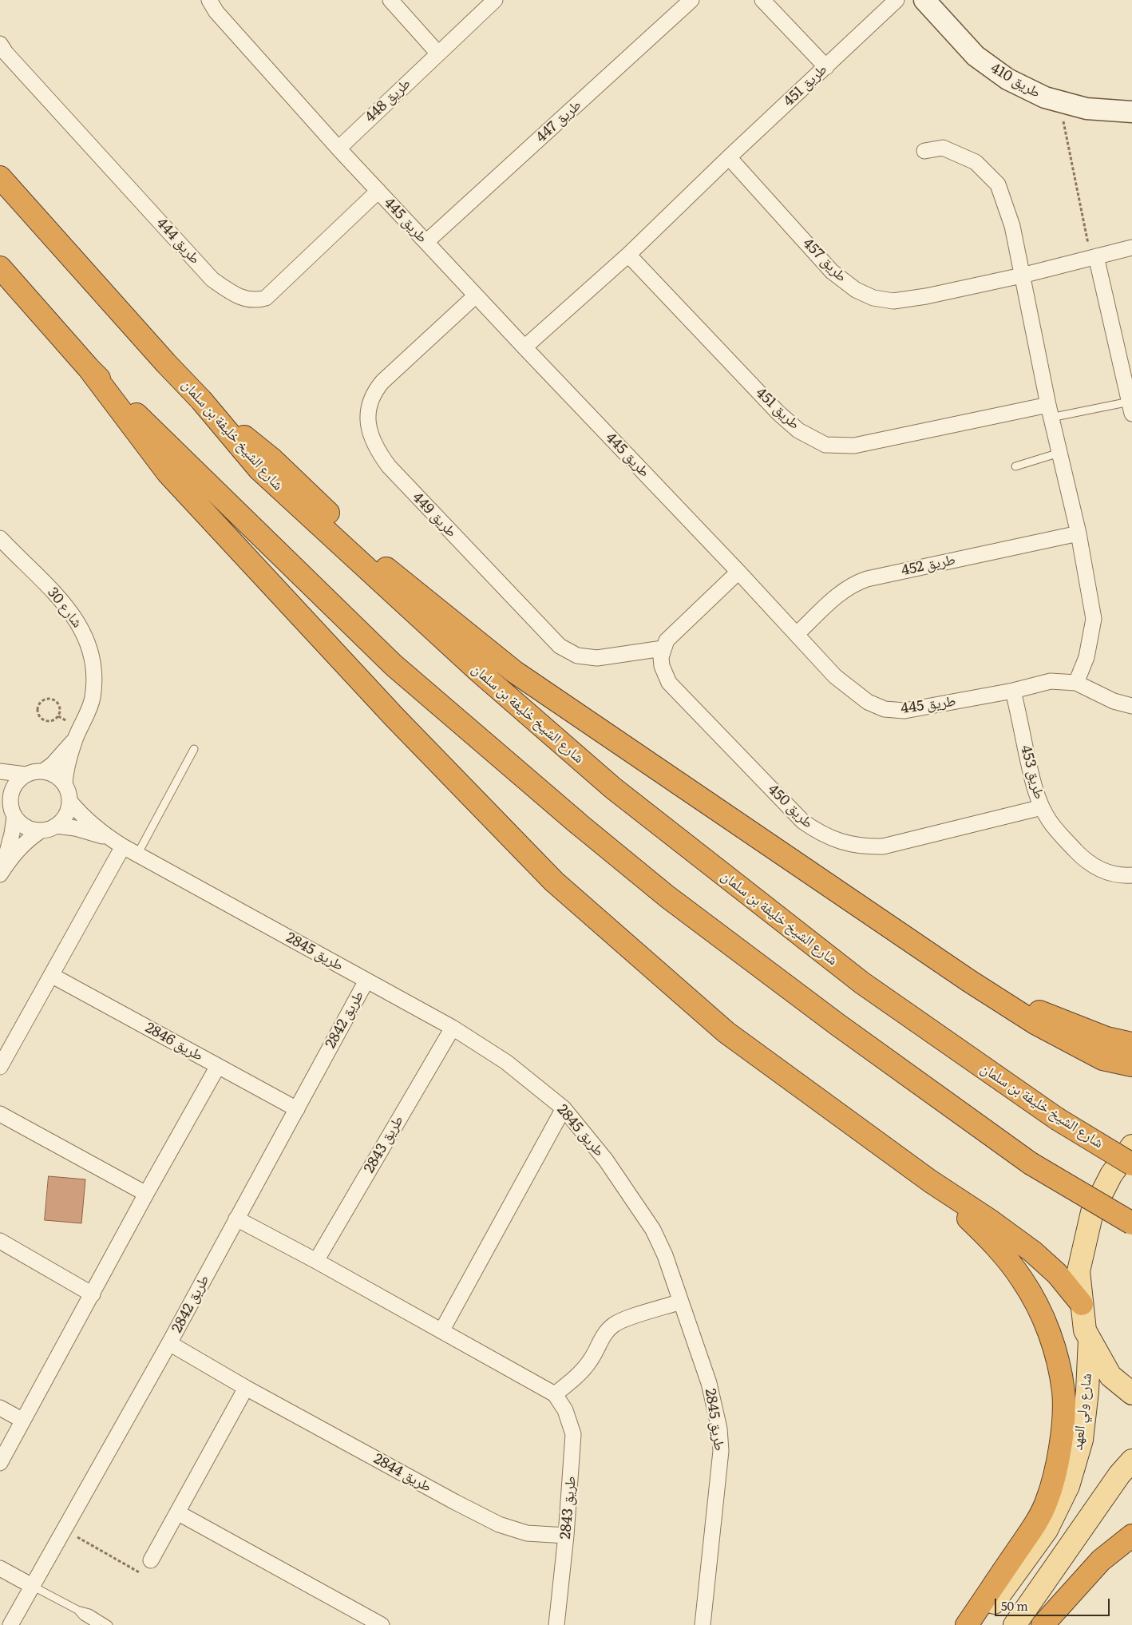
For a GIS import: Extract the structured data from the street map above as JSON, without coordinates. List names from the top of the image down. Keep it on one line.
{"streets":{"highway":["شارع الشيخ خليفة بن سلمان"],"main road":["شارع ولي العهد"],"street":["طريق 410","طريق 451","طريق 448","طريق 447","طريق 445","طريق 444","طريق 457","طريق 449","طريق 452","شارع 30","طريق 453","طريق 450","طريق 2845","طريق 2842","طريق 2846","طريق 2843","طريق 2844"]},"crossings":[["طريق 451","طريق 445"],["طريق 451","طريق 457"],["طريق 448","طريق 445"],["طريق 447","طريق 445"],["طريق 445","طريق 444"],["طريق 445","طريق 449"],["طريق 445","طريق 452"],["طريق 445","طريق 453"],["طريق 449","طريق 450"],["شارع 30","طريق 2845"],["طريق 453","طريق 450"],["طريق 2845","طريق 2842"],["طريق 2845","طريق 2843"],["طريق 2842","طريق 2846"],["طريق 2842","طريق 2843"],["طريق 2842","طريق 2844"],["طريق 2843","طريق 2844"]],"scale_bar":"50 m"}
